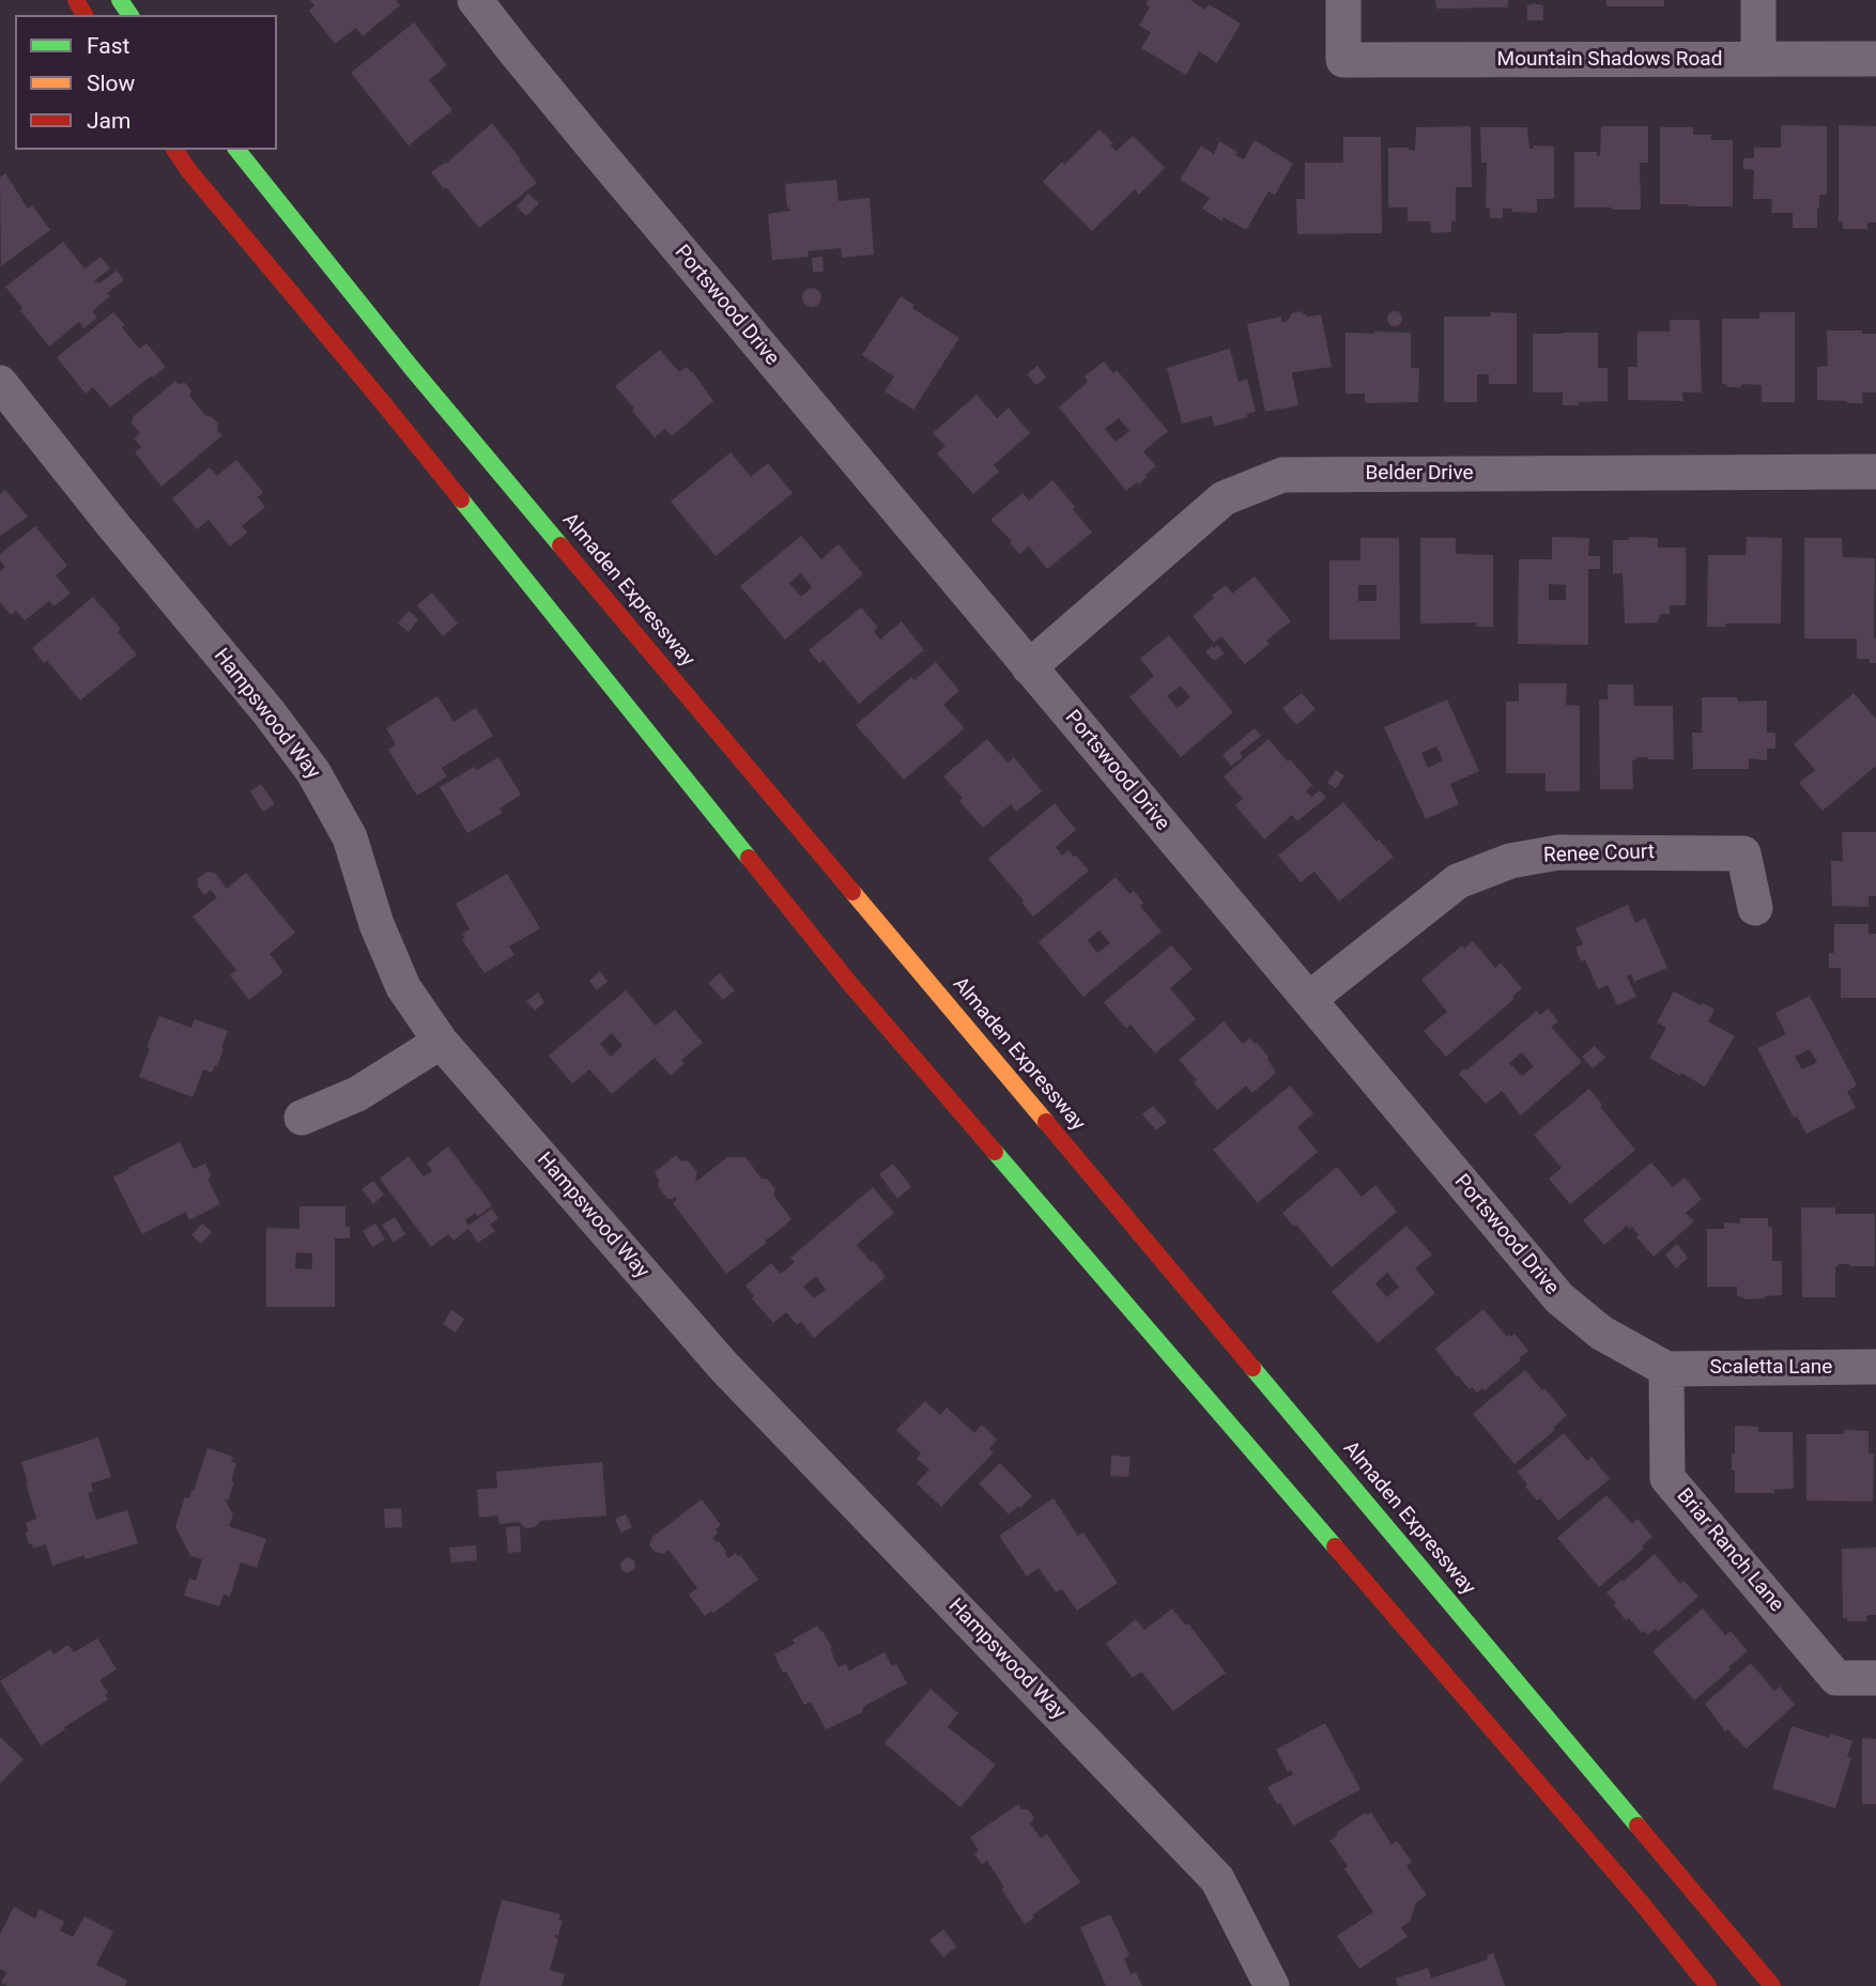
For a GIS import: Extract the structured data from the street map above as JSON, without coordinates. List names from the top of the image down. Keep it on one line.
{"streets":{"main road":["Almaden Expressway"],"street":["Mountain Shadows Road","Portswood Drive","Belder Drive","Hampswood Way","Renee Court","Scaletta Lane","Briar Ranch Lane"]},"crossings":[["Portswood Drive","Belder Drive"],["Portswood Drive","Renee Court"],["Portswood Drive","Scaletta Lane"],["Portswood Drive","Briar Ranch Lane"],["Scaletta Lane","Briar Ranch Lane"]],"legend":["Fast","Slow","Jam"]}
